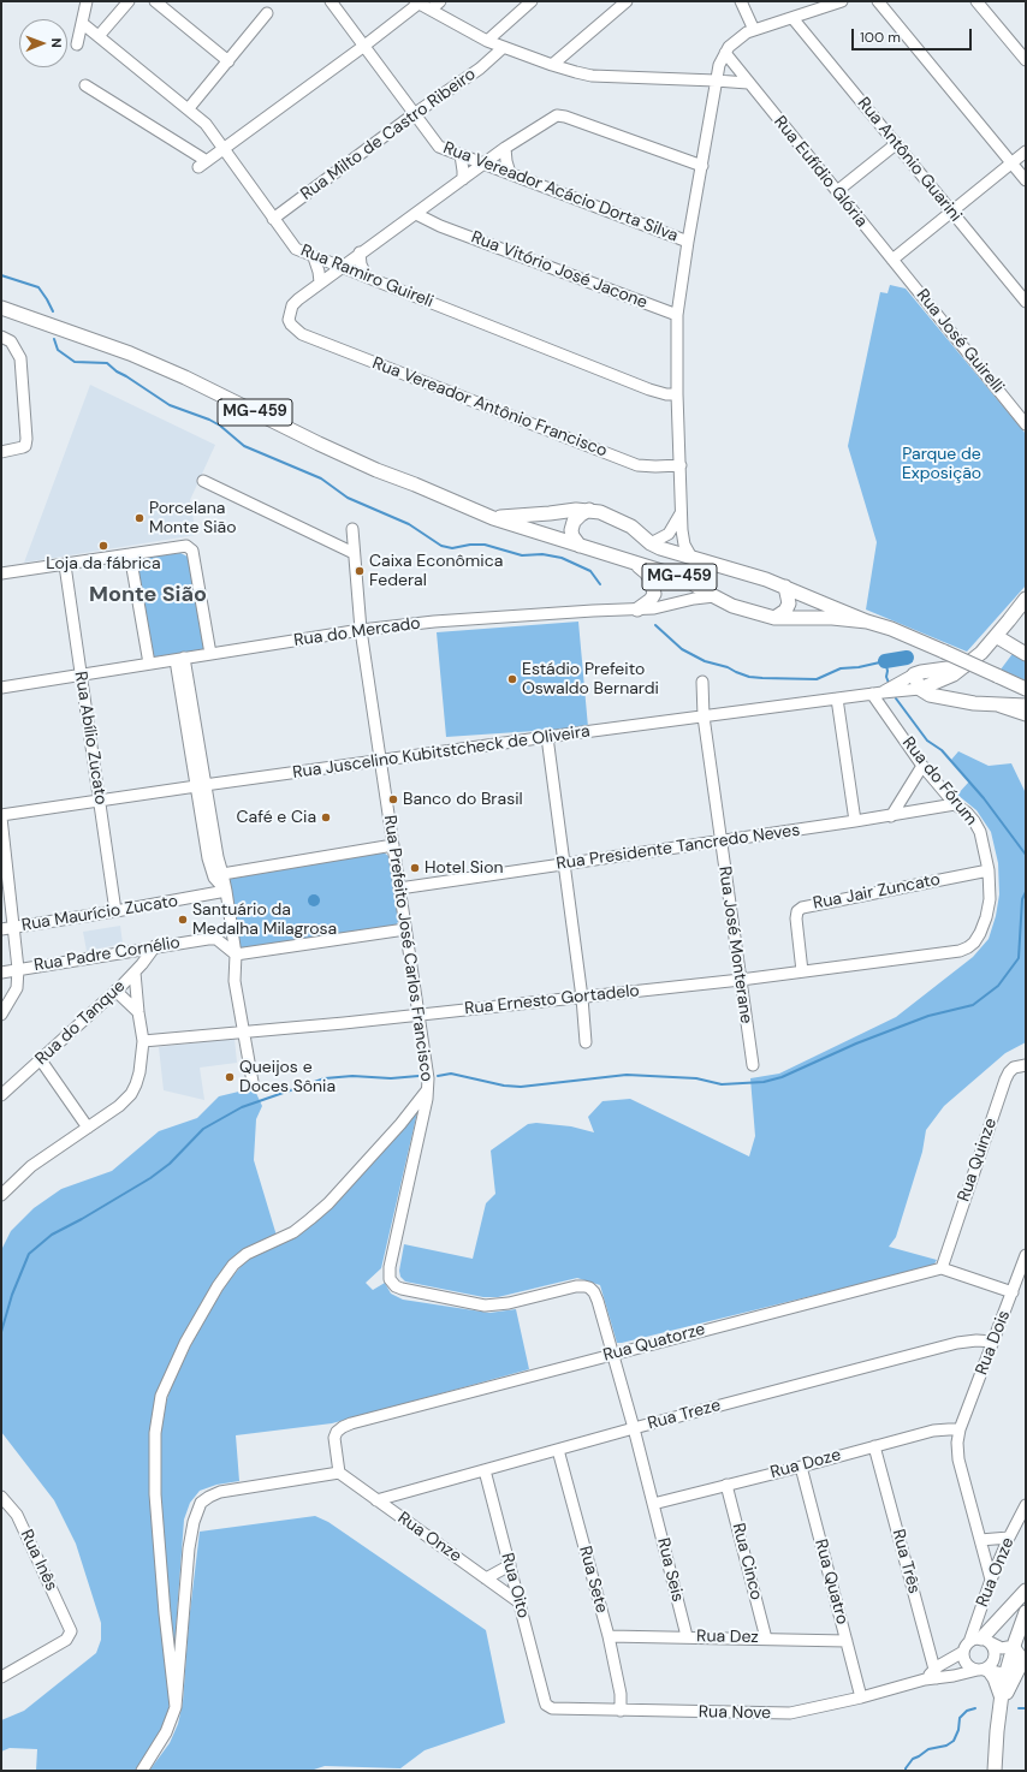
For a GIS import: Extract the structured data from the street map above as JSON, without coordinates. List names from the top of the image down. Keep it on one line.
{"streets":{"main road":["MG-459"],"street":["Rua Milto de Castro Ribeiro","Rua Antônio Guarini","Rua Eufídio Glória","Rua Vereador Acácio Dorta Silva","Rua Vitório José Jacone","Rua Ramiro Guireli","Rua José Guirelli","Rua Vereador Antônio Francisco","Rua do Mercado","Rua Abílio Zucato","Rua Juscelino Kubitstcheck de Oliveira","Rua do Fórum","Rua Presidente Tancredo Neves","Rua Jair Zuncato","Rua Maurício Zucato","Rua José Monterane","Rua Prefeito José Carlos Francisco","Rua Padre Cornélio","Rua Ernesto Gortadelo","Rua do Tanque","Rua Quinze","Rua Quatorze","Rua Dois","Rua Treze","Rua Doze","Rua Onze","Rua Inês","Rua Cinco","Rua Três","Rua Seis","Rua Sete","Rua Quatro","Rua Oito","Rua Dez","Rua Nove"]},"crossings":[["Rua Milto de Castro Ribeiro","Rua Vereador Acácio Dorta Silva"],["Rua Milto de Castro Ribeiro","Rua Ramiro Guireli"],["Rua Eufídio Glória","Rua José Guirelli"],["MG-459","Rua do Mercado"],["Rua do Mercado","Rua Abílio Zucato"],["Rua do Mercado","Rua Prefeito José Carlos Francisco"],["Rua Abílio Zucato","Rua Juscelino Kubitstcheck de Oliveira"],["Rua Abílio Zucato","Rua Maurício Zucato"],["Rua Juscelino Kubitstcheck de Oliveira","Rua do Fórum"],["Rua Juscelino Kubitstcheck de Oliveira","Rua José Monterane"],["Rua Juscelino Kubitstcheck de Oliveira","Rua Prefeito José Carlos Francisco"],["Rua do Fórum","Rua Presidente Tancredo Neves"],["Rua do Fórum","Rua Jair Zuncato"],["Rua do Fórum","Rua Ernesto Gortadelo"],["Rua Presidente Tancredo Neves","Rua José Monterane"],["Rua Presidente Tancredo Neves","Rua Prefeito José Carlos Francisco"],["Rua Jair Zuncato","Rua Ernesto Gortadelo"],["Rua José Monterane","Rua Ernesto Gortadelo"],["Rua Prefeito José Carlos Francisco","Rua Ernesto Gortadelo"],["Rua Prefeito José Carlos Francisco","Rua Quatorze"],["Rua Prefeito José Carlos Francisco","Rua Treze"],["Rua Prefeito José Carlos Francisco","Rua Doze"],["Rua Prefeito José Carlos Francisco","Rua Seis"],["Rua Padre Cornélio","Rua do Tanque"],["Rua Quinze","Rua Quatorze"],["Rua Quatorze","Rua Onze"],["Rua Dois","Rua Treze"],["Rua Dois","Rua Doze"],["Rua Dois","Rua Onze"],["Rua Treze","Rua Onze"],["Rua Treze","Rua Sete"],["Rua Treze","Rua Oito"],["Rua Doze","Rua Cinco"],["Rua Doze","Rua Três"],["Rua Doze","Rua Seis"],["Rua Doze","Rua Quatro"],["Rua Onze","Rua Oito"],["Rua Onze","Rua Nove"],["Rua Cinco","Rua Dez"],["Rua Três","Rua Nove"],["Rua Seis","Rua Dez"],["Rua Sete","Rua Dez"],["Rua Sete","Rua Nove"],["Rua Quatro","Rua Dez"],["Rua Quatro","Rua Nove"],["Rua Oito","Rua Nove"]],"districts":["Monte Sião"],"parks":["Parque de Exposição"],"places":["Porcelana Monte Sião","Loja da fábrica","Caixa Econômica Federal","Estádio Prefeito Oswaldo Bernardi","Banco do Brasil","Café e Cia","Hotel Sion","Santuário da Medalha Milagrosa","Queijos e Doces Sônia"],"scale_bar":"100 m","north":"right"}
